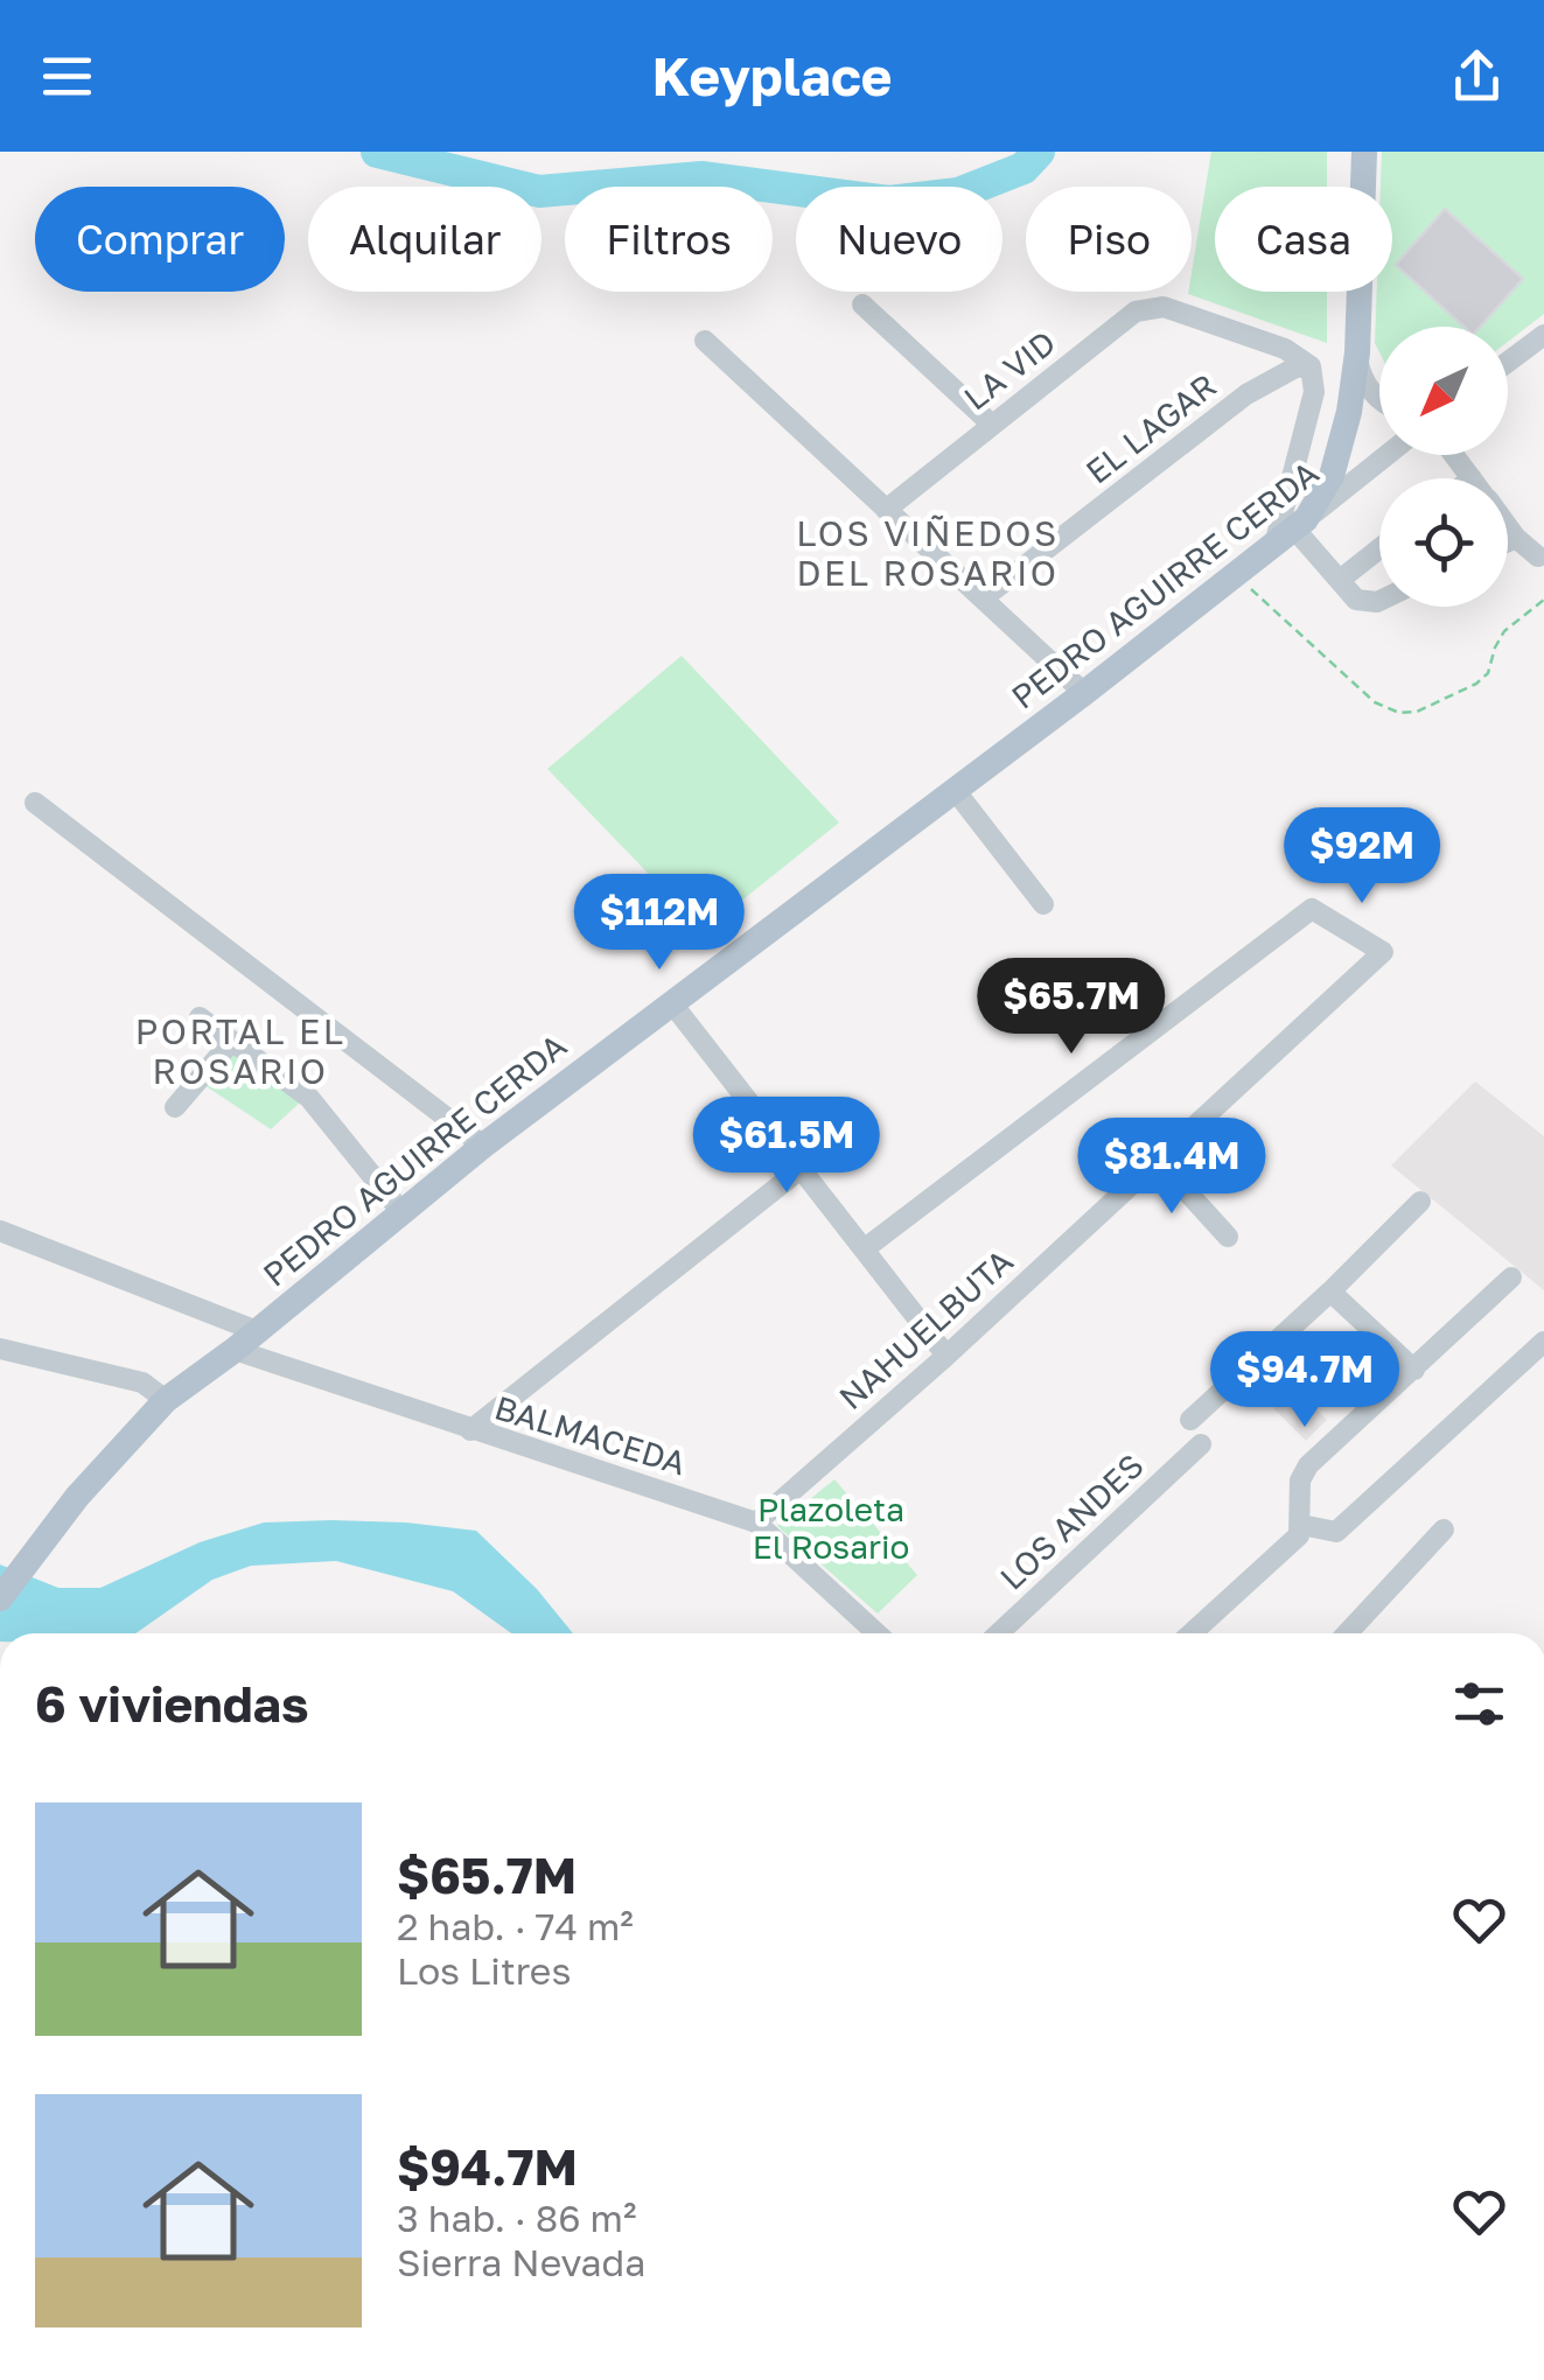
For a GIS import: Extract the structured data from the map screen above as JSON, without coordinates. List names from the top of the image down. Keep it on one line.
{"streets":{"main road":["PEDRO AGUIRRE CERDA"],"street":["LA VID","EL LAGAR","NAHUELBUTA","BALMACEDA","LOS ANDES"]},"crossings":[["LA VID","EL LAGAR"],["PEDRO AGUIRRE CERDA","BALMACEDA"],["NAHUELBUTA","BALMACEDA"]],"districts":["LOS VIÑEDOS DEL ROSARIO","PORTAL EL ROSARIO"],"parks":["Plazoleta El Rosario"],"north":"bottom left","page":{"header":"Keyplace","chip":["Comprar","Alquilar","Filtros","Nuevo","Piso","Casa"],"price":["$92M","$112M","$65.7M","$61.5M","$81.4M","$94.7M"],"heading":"6 viviendas","list":[{"name":"$65.7M","note":"2 hab. · 74 m² · Los Litres"},{"name":"$94.7M","note":"3 hab. · 86 m² · Sierra Nevada"}]}}
